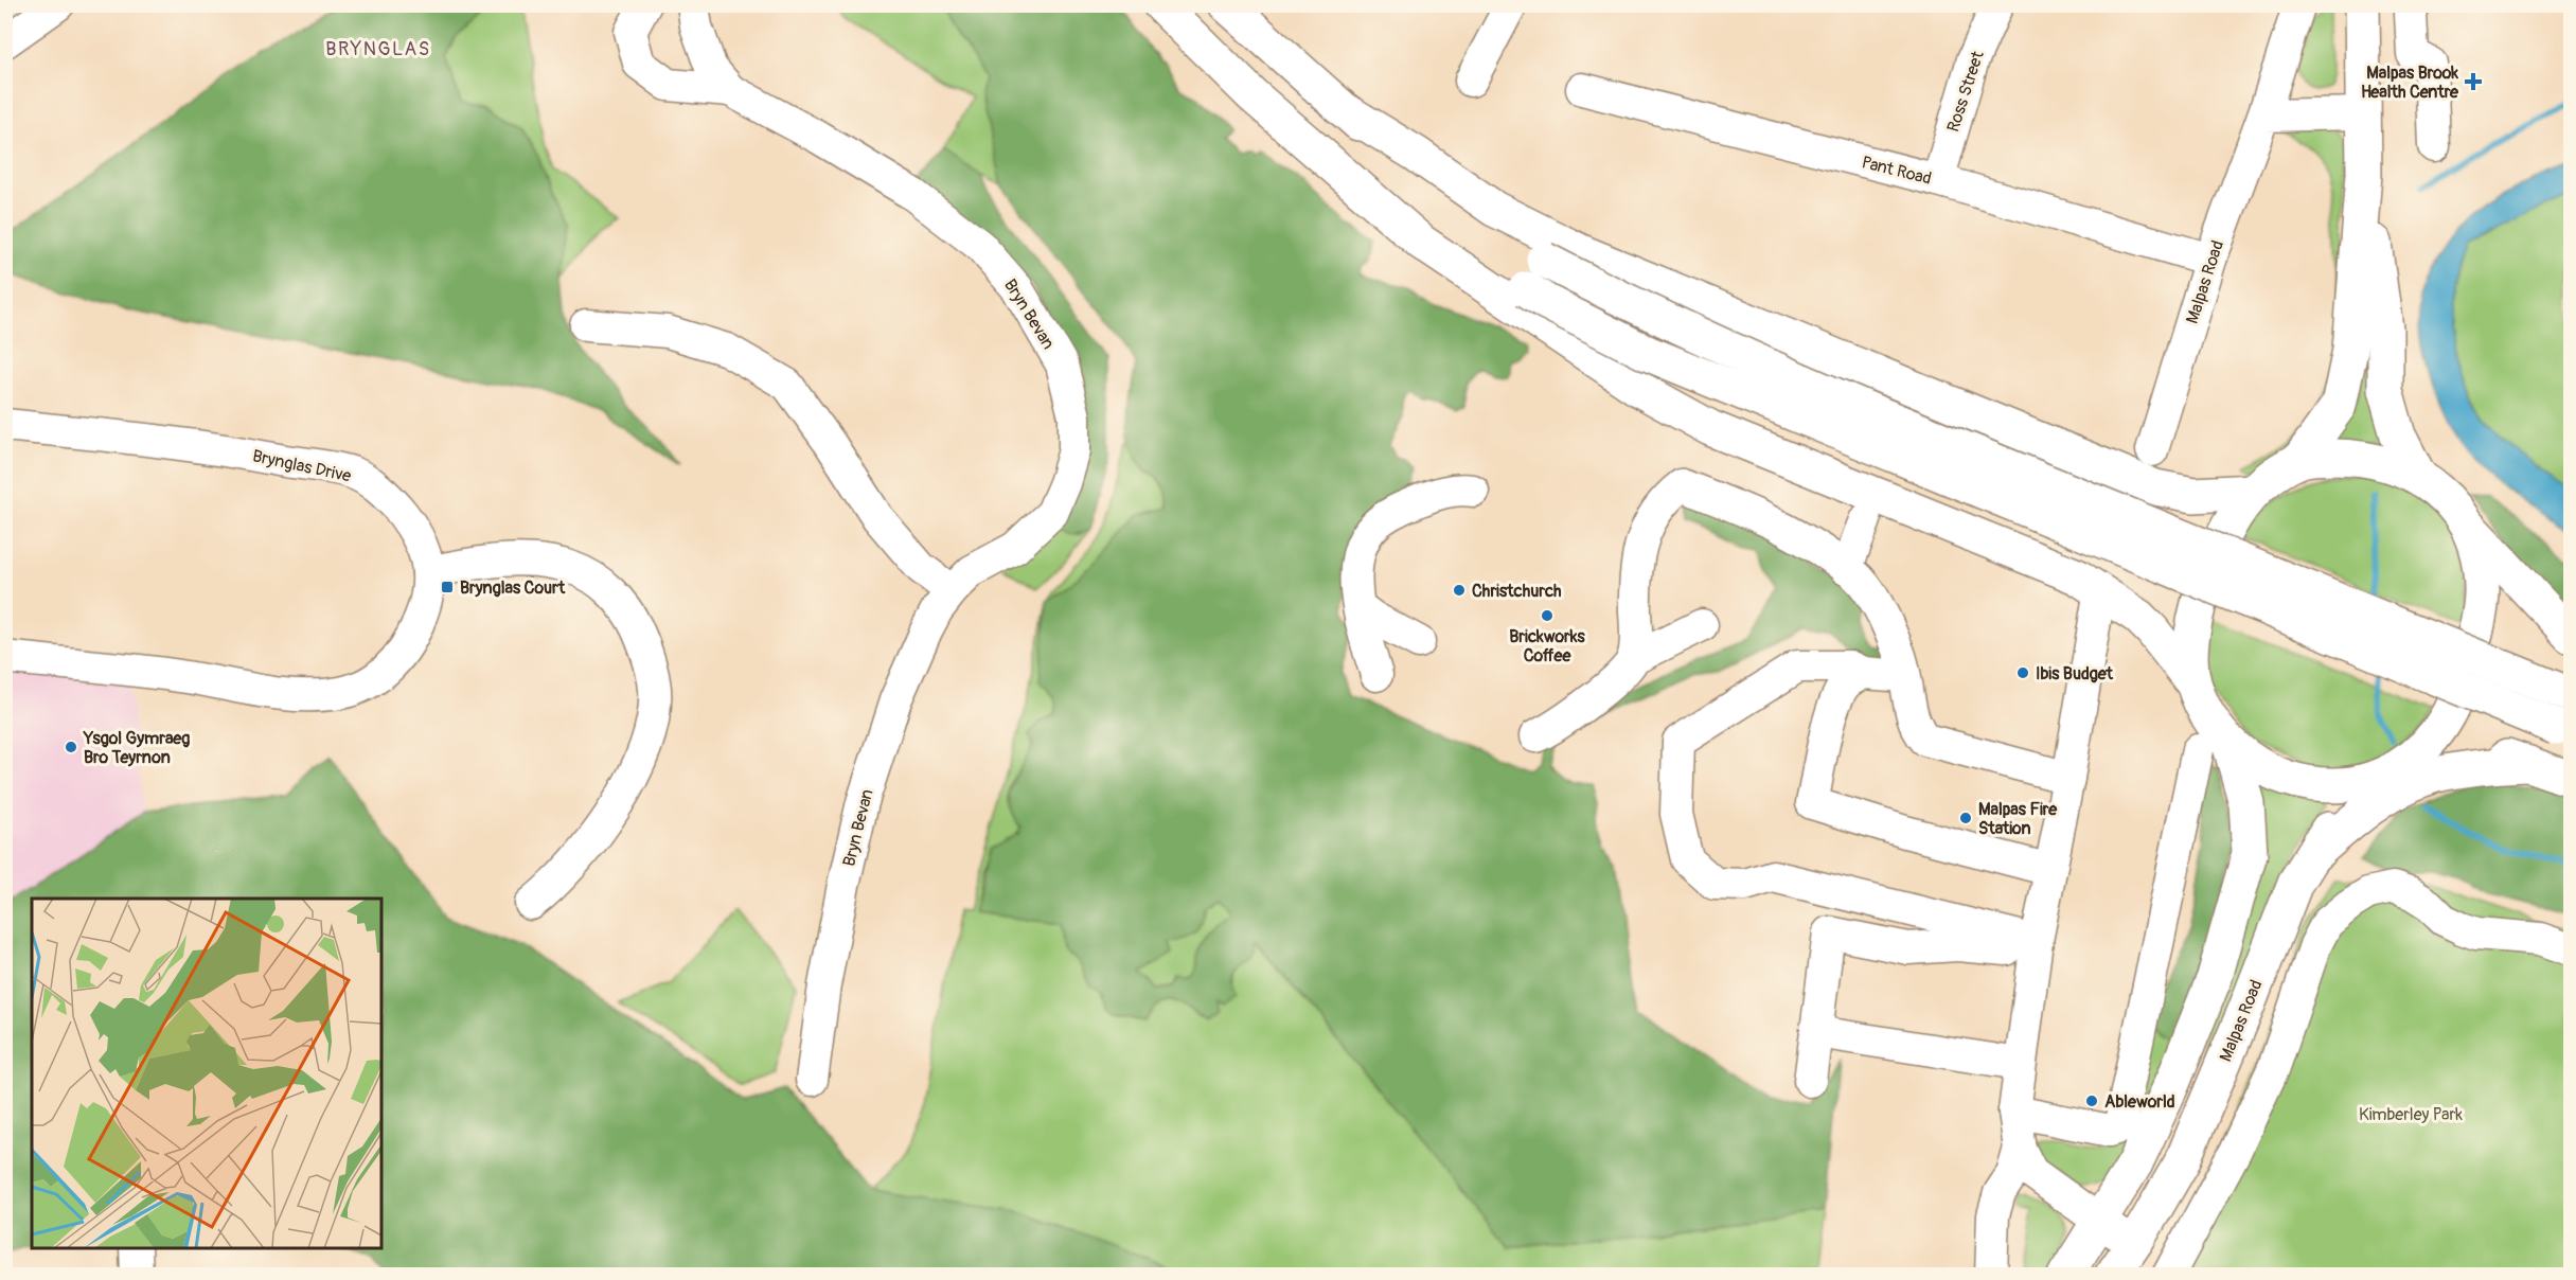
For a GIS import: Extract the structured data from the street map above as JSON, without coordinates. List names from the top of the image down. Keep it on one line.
{"streets":{"main road":["Malpas Road"],"street":["Ross Street","Pant Road","Bryn Bevan","Brynglas Drive"]},"crossings":[["Ross Street","Pant Road"],["Pant Road","Malpas Road"]],"districts":["BRYNGLAS"],"parks":["Kimberley Park"],"places":{"health":["Malpas Brook Health Centre"],"transit":["Brynglas Court"],"other":["Christchurch","Brickworks Coffee","Ibis Budget","Ysgol Gymraeg Bro Teyrnon","Malpas Fire Station","Ableworld"]}}
